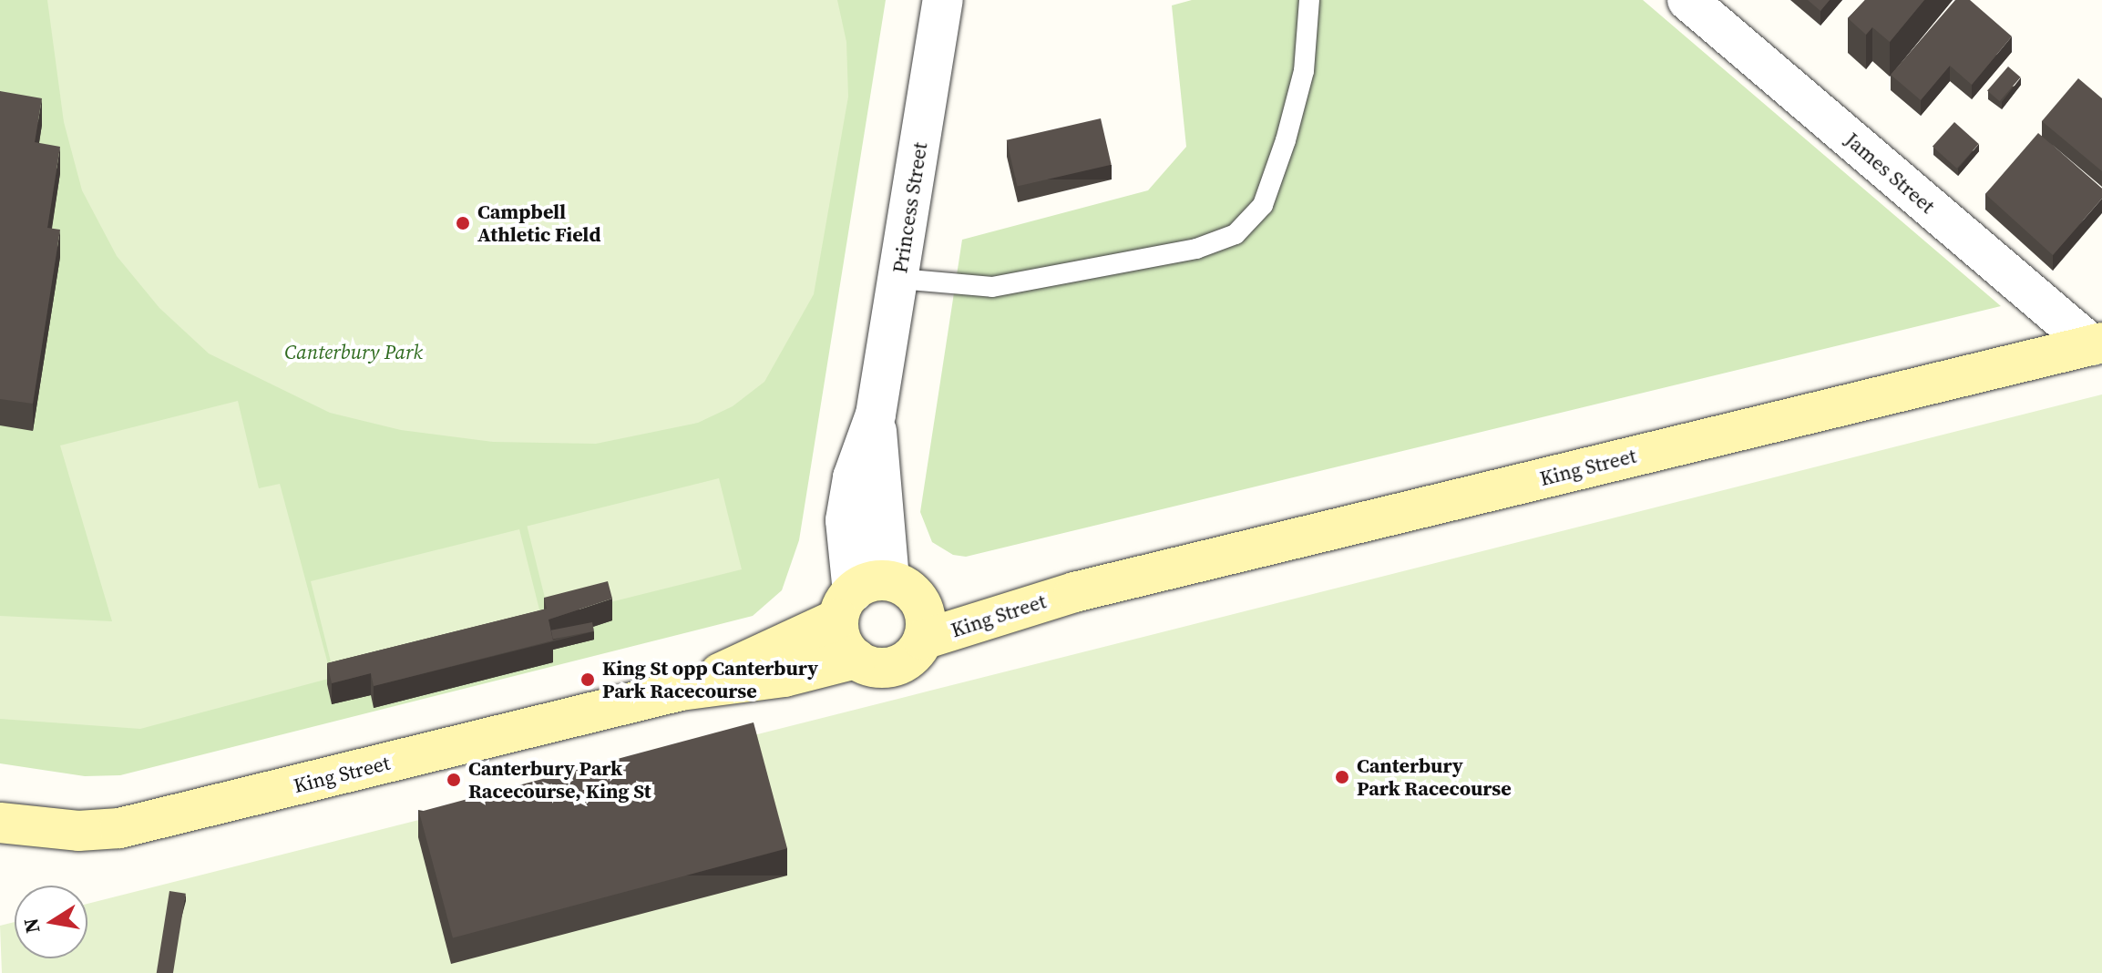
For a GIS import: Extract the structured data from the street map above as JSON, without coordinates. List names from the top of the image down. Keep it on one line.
{"streets":{"main road":["King Street"],"street":["James Street","Princess Street"]},"crossings":[["James Street","King Street"],["Princess Street","King Street"]],"parks":["Canterbury Park"],"places":["Campbell Athletic Field","King St opp Canterbury Park Racecourse","Canterbury Park Racecourse","Canterbury Park Racecourse, King St"],"north":"left"}
